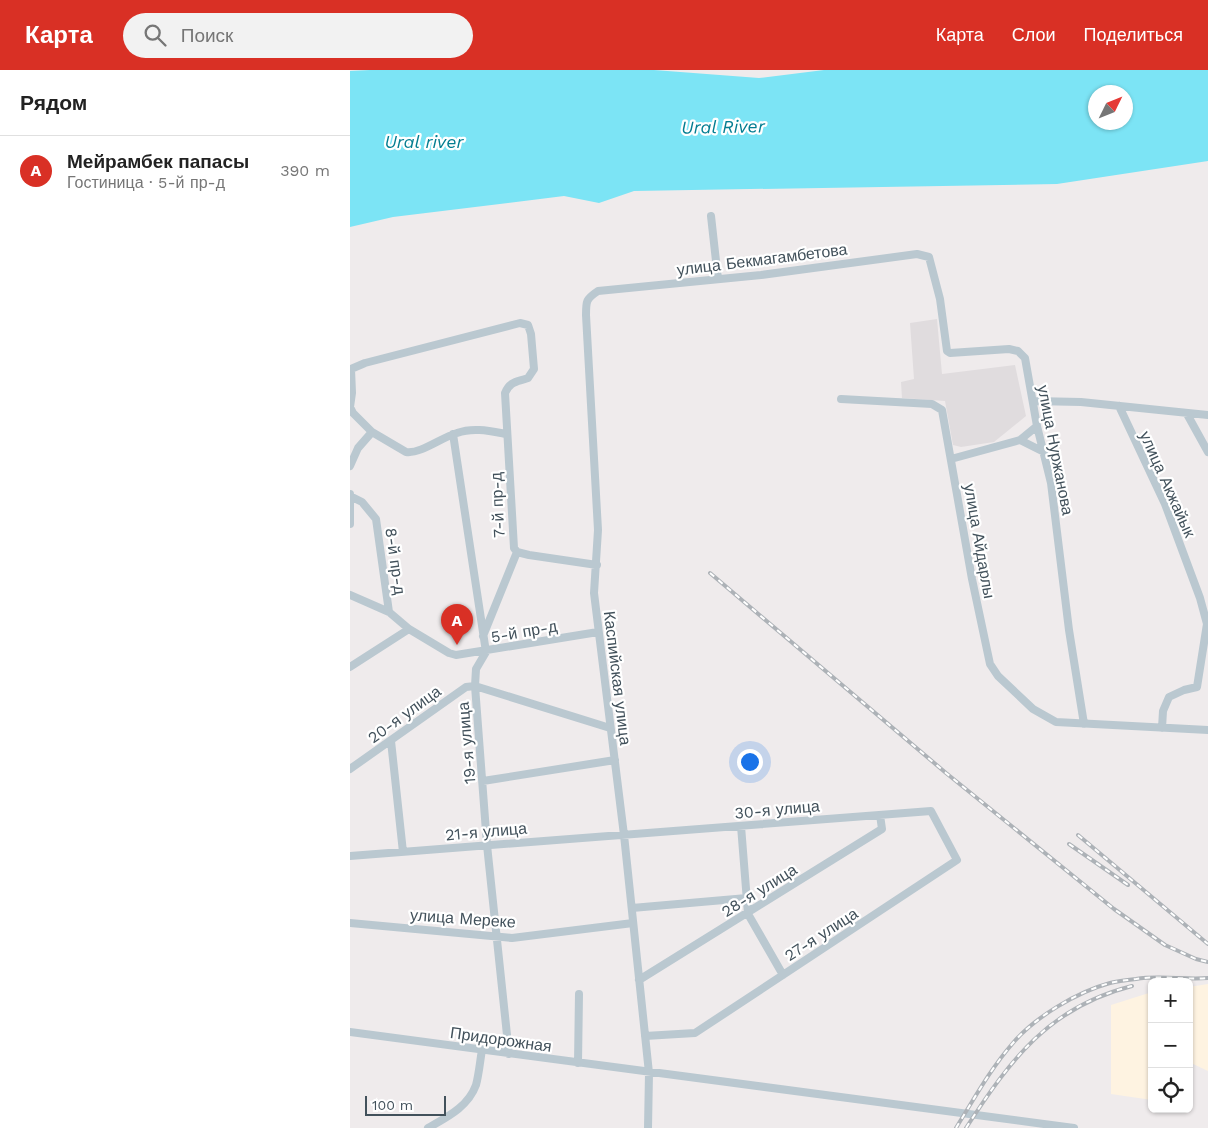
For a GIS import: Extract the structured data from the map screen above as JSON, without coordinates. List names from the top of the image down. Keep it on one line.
{"streets":{"street":["улица Бекмагамбетова","улица Нуржанова","улица Акжайык","7-й пр-д","улица Айдарлы","8-й пр-д","5-й пр-д","Каспийская улица","20-я улица","19-я улица","30-я улица","21-я улица","28-я улица","улица Мереке","27-я улица","Придорожная"]},"crossings":[["улица Бекмагамбетова","улица Нуржанова"],["улица Бекмагамбетова","Каспийская улица"],["улица Нуржанова","улица Акжайык"],["улица Нуржанова","улица Айдарлы"],["улица Акжайык","улица Айдарлы"],["7-й пр-д","Каспийская улица"],["8-й пр-д","5-й пр-д"],["5-й пр-д","Каспийская улица"],["5-й пр-д","19-я улица"],["Каспийская улица","30-я улица"],["Каспийская улица","21-я улица"],["Каспийская улица","28-я улица"],["Каспийская улица","улица Мереке"],["Каспийская улица","27-я улица"],["Каспийская улица","Придорожная"],["20-я улица","19-я улица"],["19-я улица","21-я улица"],["19-я улица","улица Мереке"],["19-я улица","Придорожная"],["30-я улица","21-я улица"],["30-я улица","28-я улица"],["30-я улица","27-я улица"]],"water":["Ural River","Ural river"],"scale_bar":"100 m","north":"top right","page":{"header":"Карта","search":"Поиск","nav":["Карта","Слои","Поделиться"],"heading":"Рядом","list":[{"mark":"A","name":"Мейрамбек папасы","note":"Гостиница · 5-й пр-д","value":"390 m"}],"pins":"A","map_buttons":["+","−"],"scale":"100 m"}}
